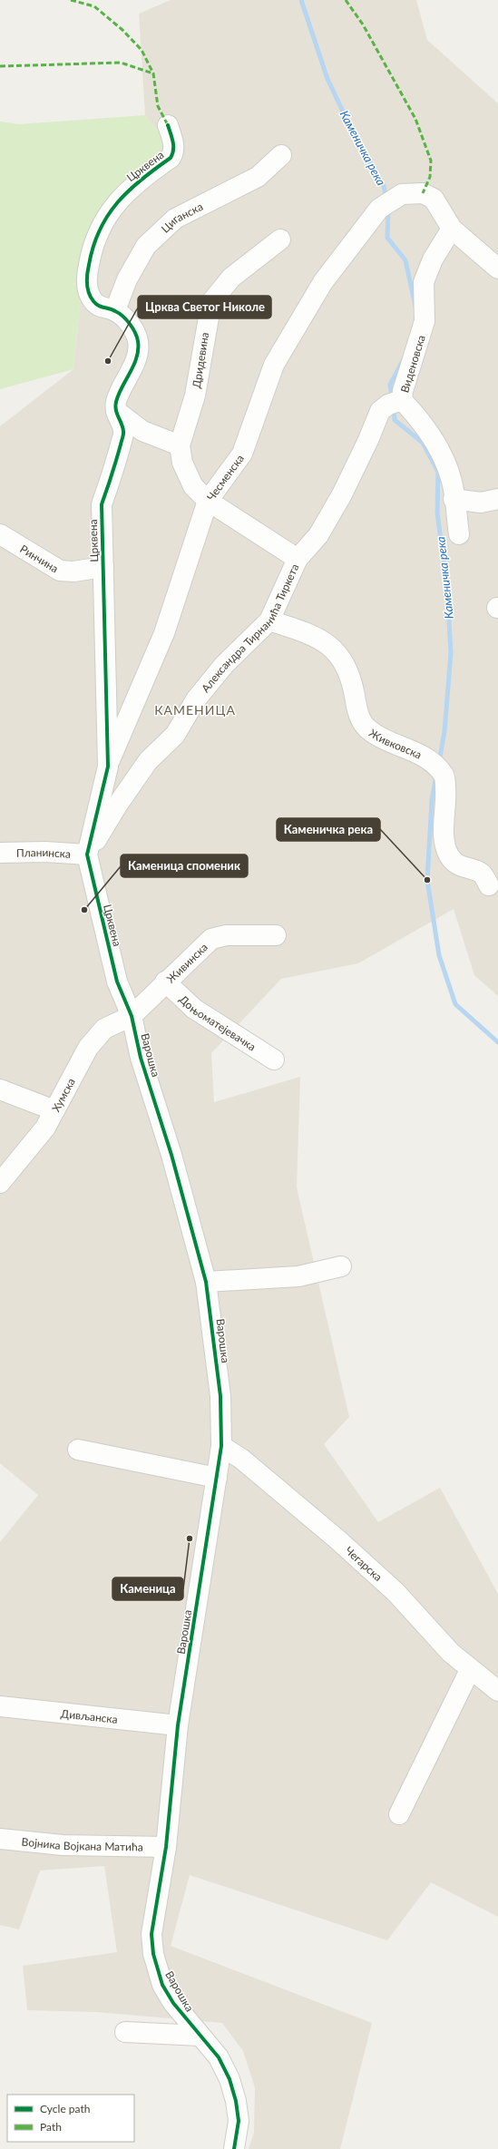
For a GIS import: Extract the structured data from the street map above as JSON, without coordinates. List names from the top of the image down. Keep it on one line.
{"streets":{"street":["Црквена","Циганска","Дридевина","Виденовска","Чесменска","Ринчина","Александра Тирнанића Тиркета","Живковска","Планинска","Живинска","Доњоматејевачка","Варошка","Хумска","Чегарска","Дивљанска","Војника Војкана Матића"]},"crossings":[["Црквена","Циганска"],["Црквена","Чесменска"],["Црквена","Ринчина"],["Црквена","Александра Тирнанића Тиркета"],["Црквена","Планинска"],["Црквена","Живинска"],["Црквена","Варошка"],["Црквена","Хумска"],["Дридевина","Чесменска"],["Дридевина","Александра Тирнанића Тиркета"],["Виденовска","Чесменска"],["Виденовска","Александра Тирнанића Тиркета"],["Александра Тирнанића Тиркета","Живковска"],["Александра Тирнанића Тиркета","Планинска"],["Живинска","Доњоматејевачка"],["Живинска","Варошка"],["Живинска","Хумска"],["Варошка","Хумска"],["Варошка","Чегарска"],["Варошка","Дивљанска"],["Варошка","Војника Војкана Матића"]],"districts":["КАМЕНИЦА"],"water":["Каменичка река"],"places":["Црква Светог Николе","Каменичка река","Каменица споменик","Каменица"],"legend":["Cycle path","Path"]}
